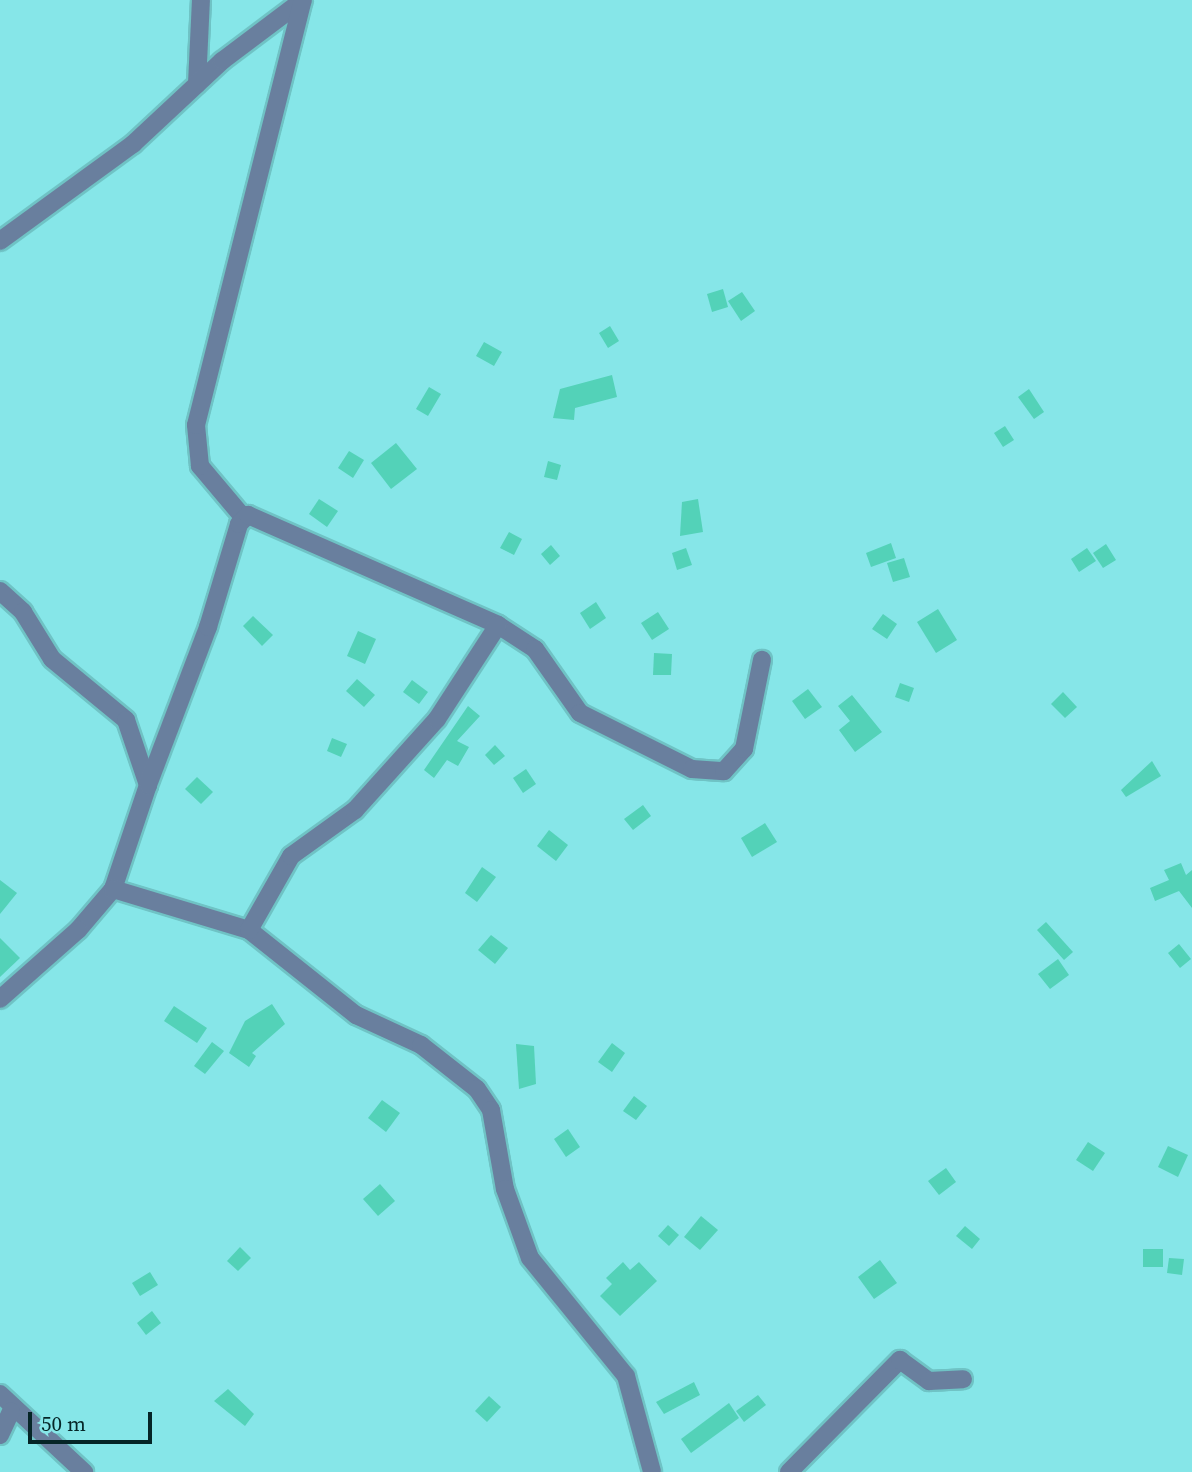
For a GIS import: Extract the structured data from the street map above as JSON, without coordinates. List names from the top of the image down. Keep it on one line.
{"scale_bar":"50 m"}
